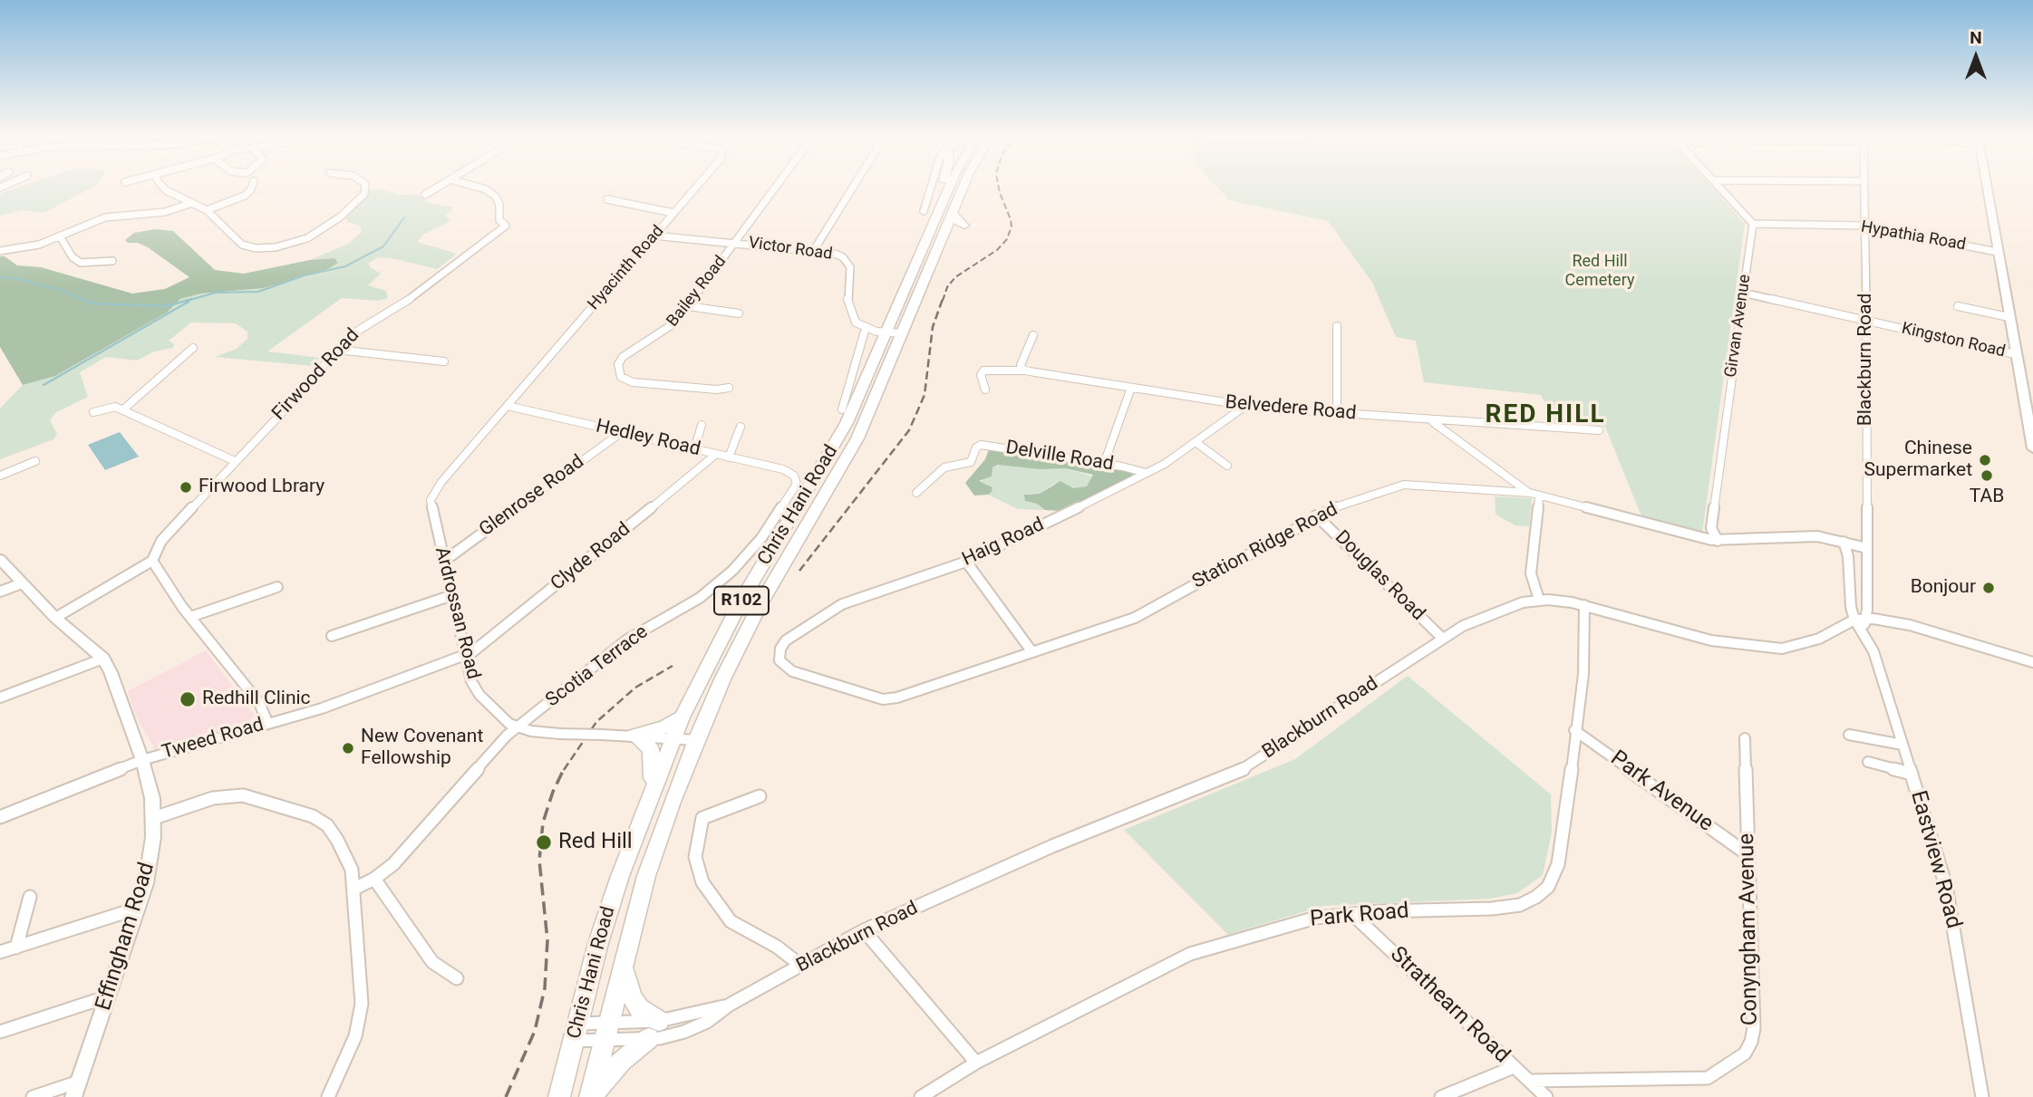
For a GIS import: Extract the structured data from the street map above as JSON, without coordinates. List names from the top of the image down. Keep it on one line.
{"streets":{"main road":["Chris Hani Road","R102"],"street":["Hypathia Road","Victor Road","Hyacinth Road","Bailey Road","Girvan Avenue","Kingston Road","Blackburn Road","Firwood Road","Belvedere Road","Hedley Road","Delville Road","Glenrose Road","Haig Road","Station Ridge Road","Clyde Road","Douglas Road","Ardrossan Road","Scotia Terrace","Tweed Road","Park Avenue","Eastview Road","Park Road","Conyngham Avenue","Effingham Road","Strathearn Road"]},"crossings":[["Hypathia Road","Girvan Avenue"],["Hypathia Road","Blackburn Road"],["Victor Road","Hyacinth Road"],["Victor Road","Bailey Road"],["Hyacinth Road","Hedley Road"],["Hyacinth Road","Ardrossan Road"],["Girvan Avenue","Kingston Road"],["Girvan Avenue","Station Ridge Road"],["Kingston Road","Blackburn Road"],["Blackburn Road","Chris Hani Road"],["Blackburn Road","Station Ridge Road"],["Blackburn Road","Douglas Road"],["Blackburn Road","Eastview Road"],["Blackburn Road","Park Road"],["Firwood Road","Effingham Road"],["Belvedere Road","Haig Road"],["Hedley Road","Glenrose Road"],["Hedley Road","Clyde Road"],["Hedley Road","Ardrossan Road"],["Hedley Road","Scotia Terrace"],["Delville Road","Haig Road"],["Glenrose Road","Ardrossan Road"],["Chris Hani Road","Ardrossan Road"],["Haig Road","Station Ridge Road"],["Station Ridge Road","Douglas Road"],["Clyde Road","Ardrossan Road"],["Clyde Road","Tweed Road"],["Ardrossan Road","Scotia Terrace"],["Ardrossan Road","Tweed Road"],["Tweed Road","Effingham Road"],["Park Avenue","Park Road"],["Park Avenue","Conyngham Avenue"],["Park Road","Strathearn Road"],["Conyngham Avenue","Strathearn Road"]],"districts":["RED HILL"],"parks":["Red Hill Cemetery"],"places":["Chinese Supermarket","TAB","Firwood Lbrary","Bonjour","Redhill Clinic","New Covenant Fellowship","Red Hill"],"north":"top"}
